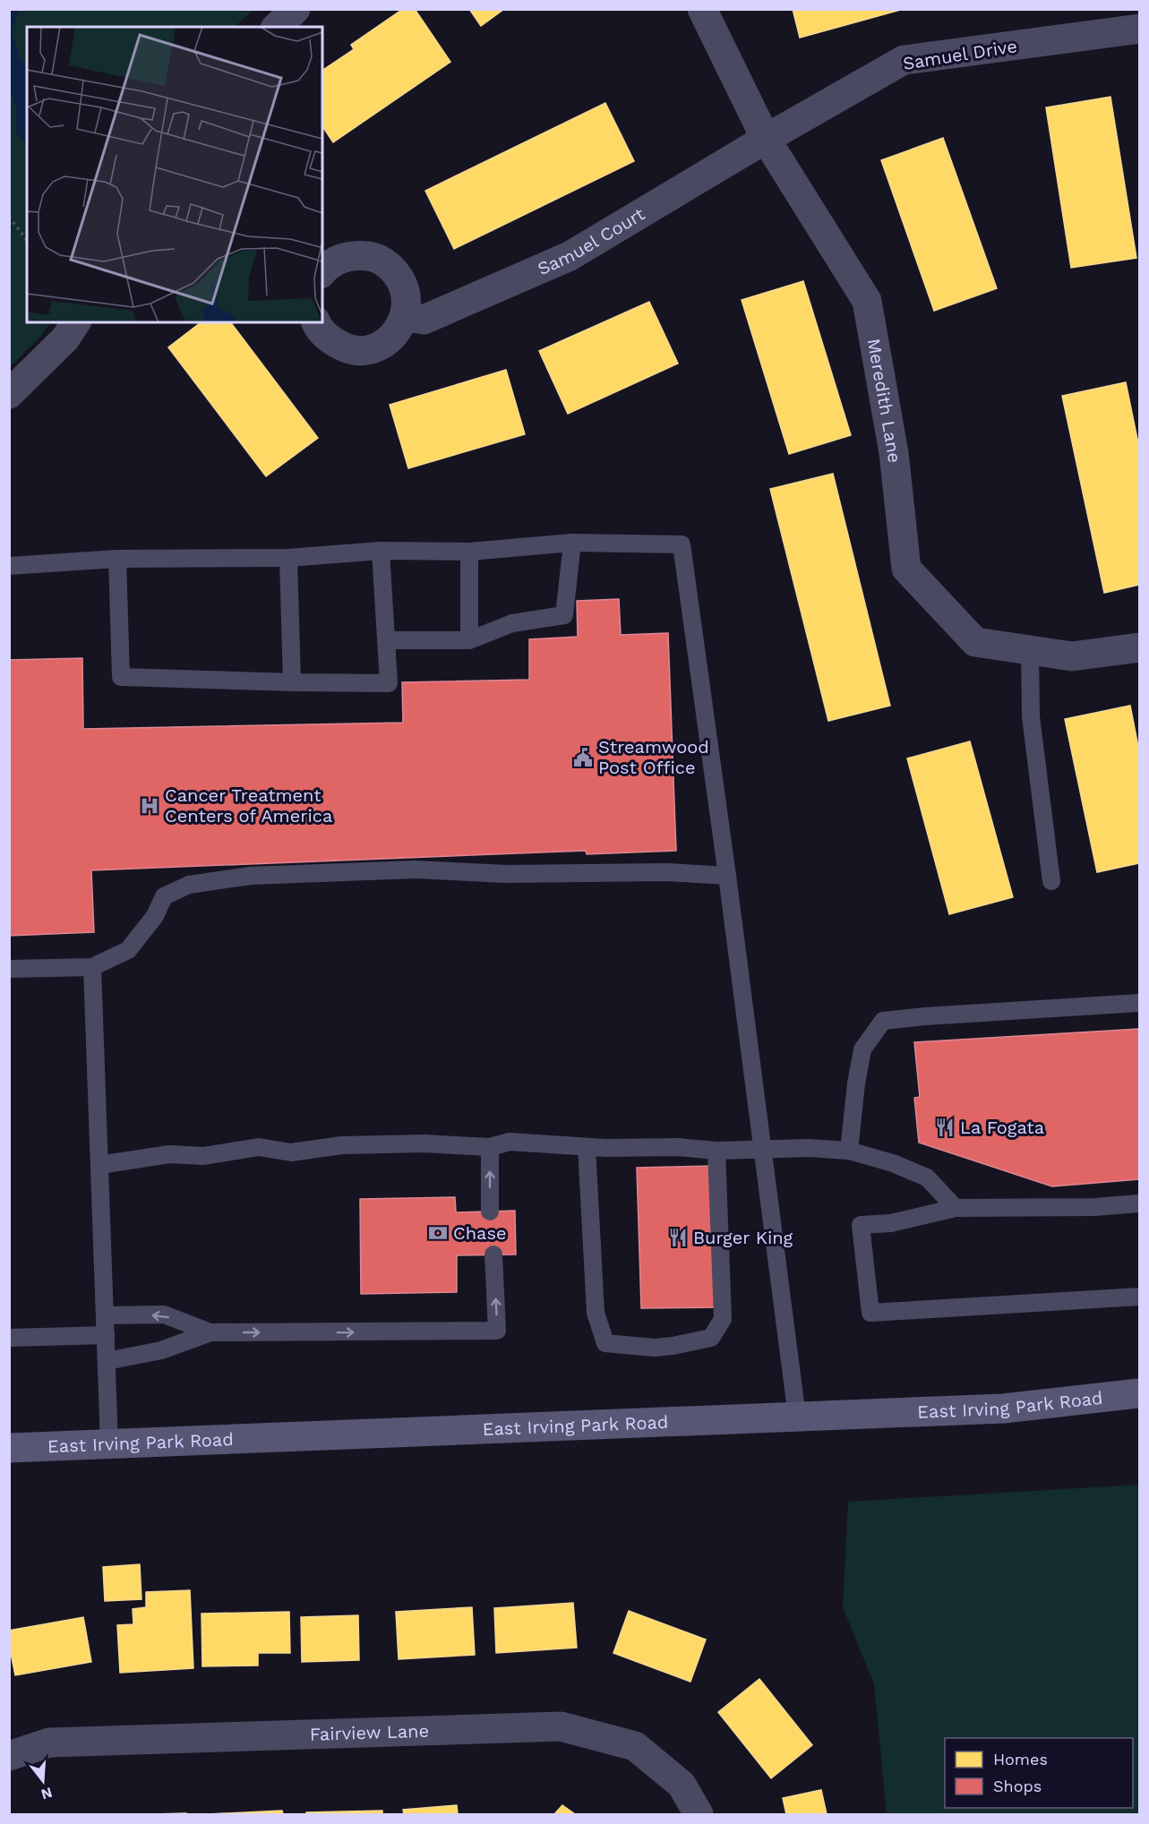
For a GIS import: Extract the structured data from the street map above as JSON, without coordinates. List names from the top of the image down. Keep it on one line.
{"streets":{"main road":["East Irving Park Road"],"street":["Samuel Drive","Samuel Court","Meredith Lane","Fairview Lane"]},"crossings":[["Samuel Drive","Samuel Court"],["Samuel Drive","Meredith Lane"],["Samuel Court","Meredith Lane"]],"places":{"public building":["Streamwood Post Office"],"hospital":["Cancer Treatment Centers of America"],"restaurant":["La Fogata","Burger King"],"bank":["Chase"]},"legend":["Homes","Shops"],"north":"bottom"}
